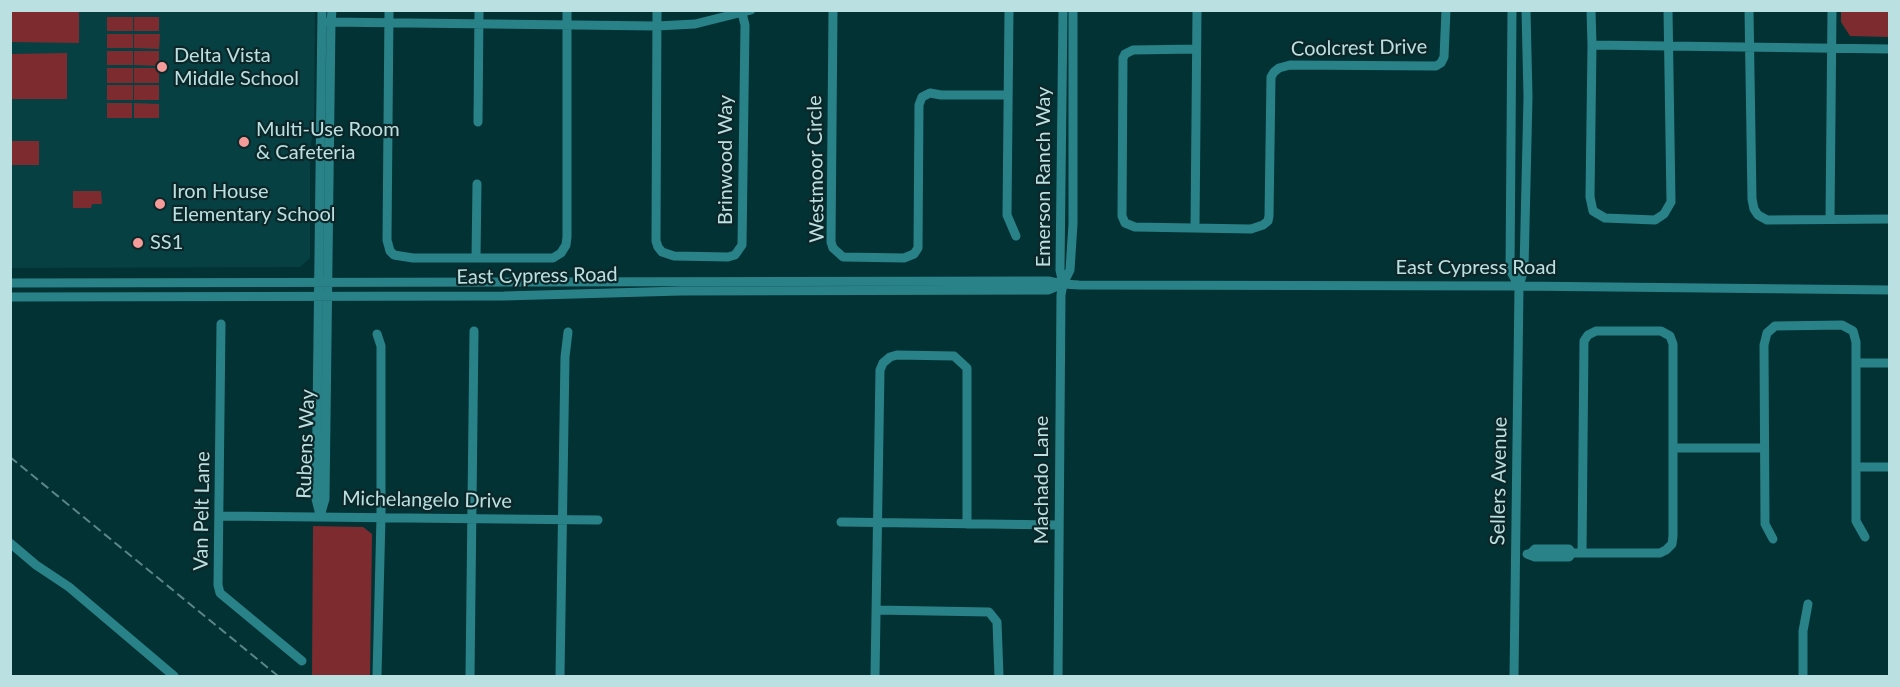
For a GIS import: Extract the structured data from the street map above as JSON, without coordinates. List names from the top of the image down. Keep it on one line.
{"streets":{"street":["Coolcrest Drive","Brinwood Way","Westmoor Circle","Emerson Ranch Way","East Cypress Road","Rubens Way","Machado Lane","Sellers Avenue","Michelangelo Drive","Van Pelt Lane"]},"crossings":[["Emerson Ranch Way","East Cypress Road"],["Emerson Ranch Way","Machado Lane"],["East Cypress Road","Rubens Way"],["East Cypress Road","Machado Lane"],["East Cypress Road","Sellers Avenue"],["Rubens Way","Michelangelo Drive"],["Michelangelo Drive","Van Pelt Lane"]],"places":["Delta Vista Middle School","Multi-Use Room & Cafeteria","Iron House Elementary School","SS1"]}
